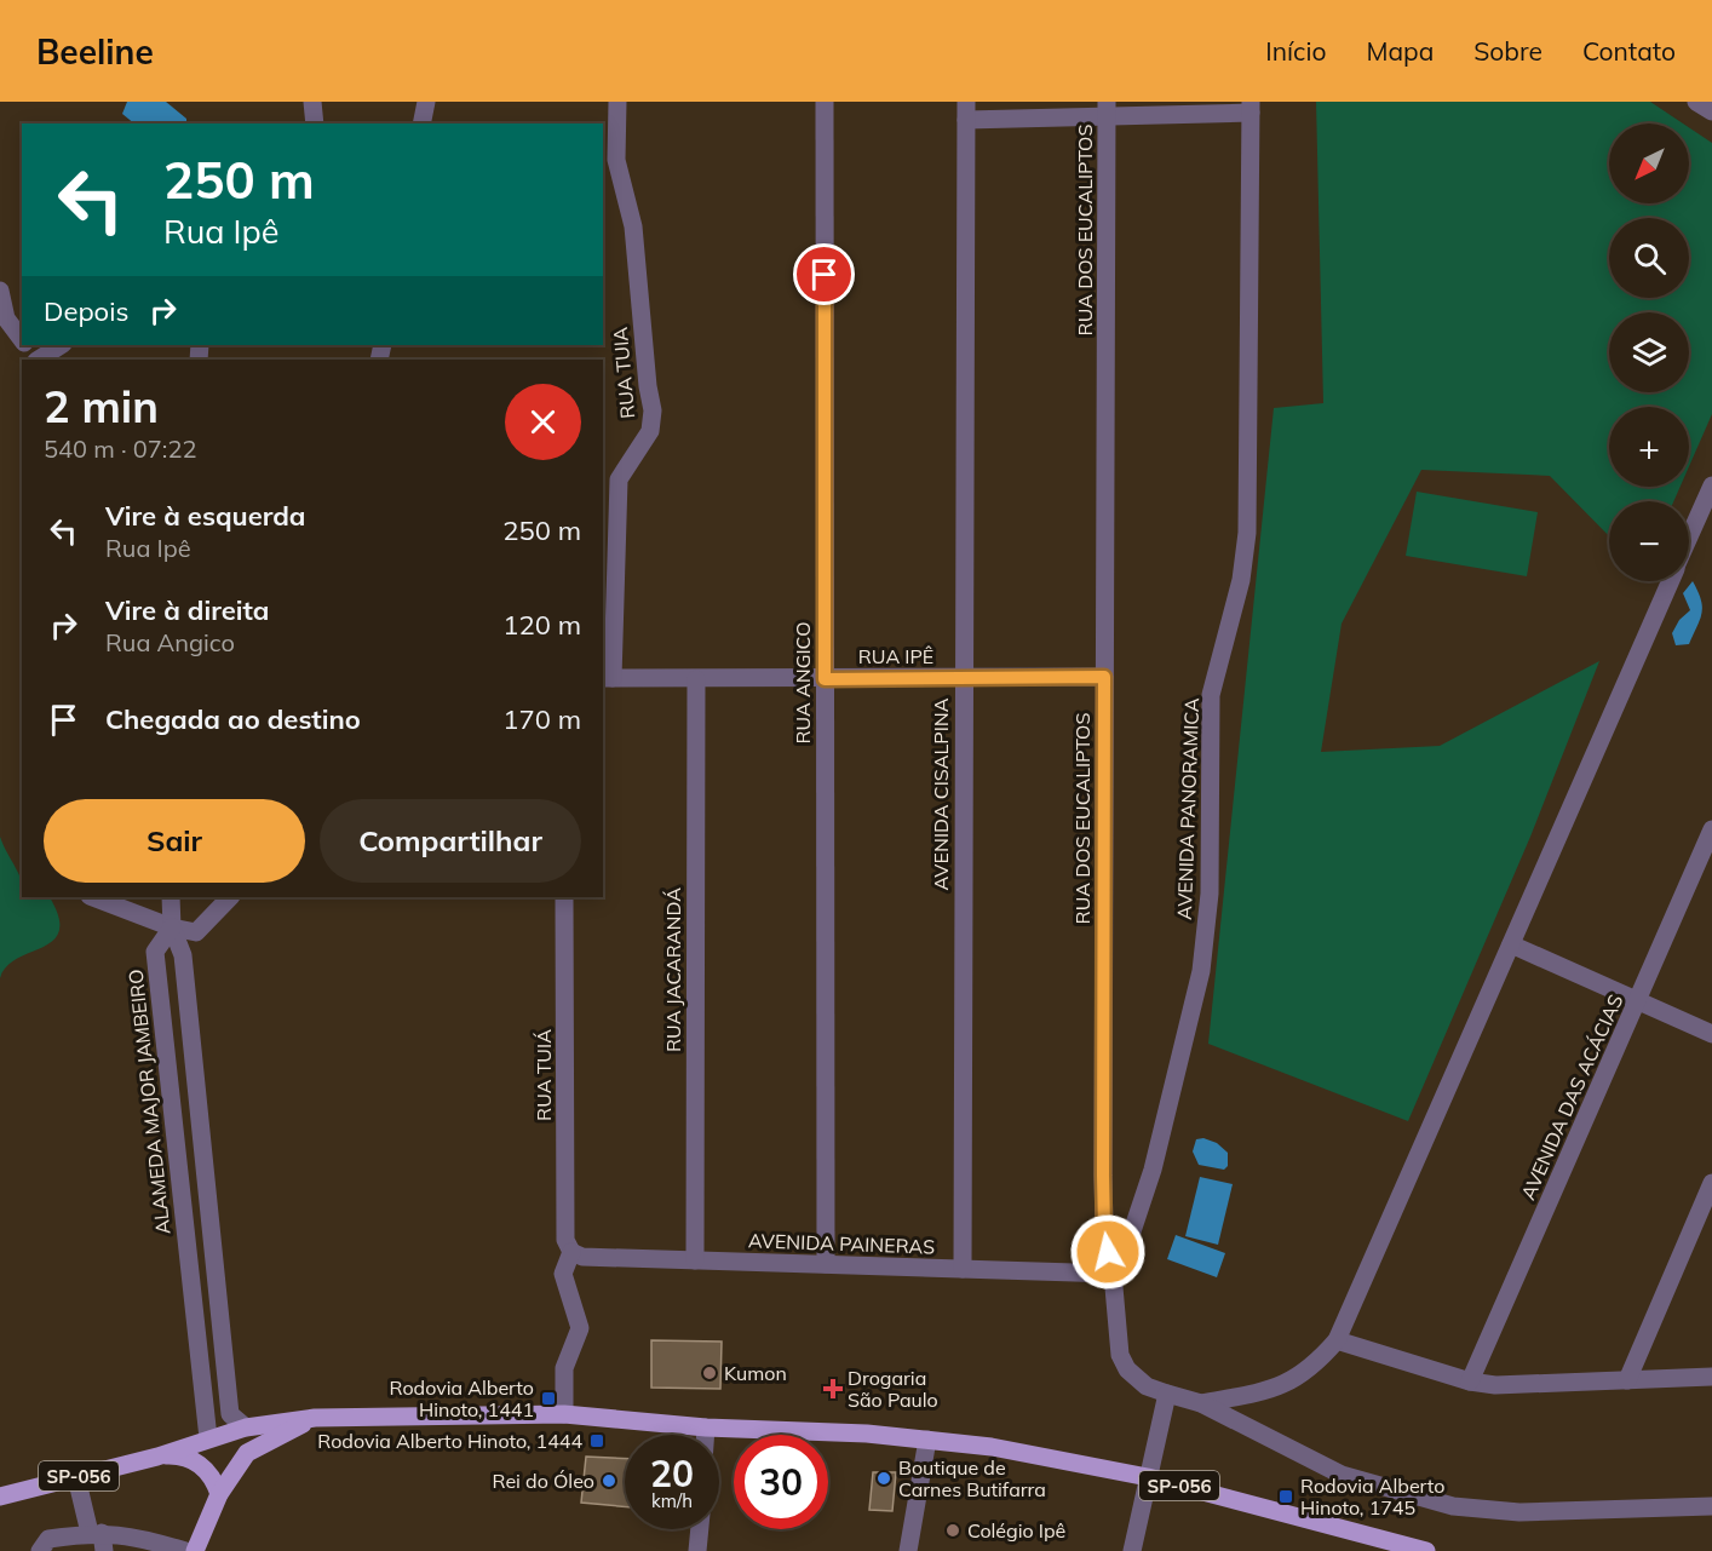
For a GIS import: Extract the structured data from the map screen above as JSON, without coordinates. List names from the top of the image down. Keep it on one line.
{"streets":{"main road":["SP-056"],"street":["RUA DOS EUCALIPTOS","RUA TUIA","RUA IPÊ","RUA ANGICO","AVENIDA CISALPINA","AVENIDA PANORAMICA","RUA JACARANDÁ","RUA TUIÁ","AVENIDA DAS ACÁCIAS","ALAMEDA MAJOR JAMBEIRO","AVENIDA PAINERAS"]},"crossings":[["RUA DOS EUCALIPTOS","RUA IPÊ"],["RUA DOS EUCALIPTOS","AVENIDA PANORAMICA"],["RUA DOS EUCALIPTOS","AVENIDA PAINERAS"],["RUA TUIA","RUA IPÊ"],["RUA IPÊ","RUA ANGICO"],["RUA IPÊ","AVENIDA CISALPINA"],["RUA IPÊ","RUA JACARANDÁ"],["RUA ANGICO","AVENIDA PAINERAS"],["AVENIDA CISALPINA","AVENIDA PAINERAS"],["AVENIDA PANORAMICA","AVENIDA PAINERAS"],["RUA JACARANDÁ","AVENIDA PAINERAS"],["RUA TUIÁ","AVENIDA PAINERAS"],["RUA TUIÁ","SP-056"],["ALAMEDA MAJOR JAMBEIRO","SP-056"]],"places":{"other":["Kumon","Boutique de Carnes Butifarra","Rei do Óleo","Colégio Ipê"],"health":["Drogaria São Paulo"],"transit":["Rodovia Alberto Hinoto, 1441","Rodovia Alberto Hinoto, 1444","Rodovia Alberto Hinoto, 1745"]},"north":"bottom left","page":{"header":"Beeline","nav":["Início","Mapa","Sobre","Contato"],"map_buttons":["+","−"],"turn":["250 m","Rua Ipê"],"then":"Depois","heading":["2 min","540 m · 07:22"],"list":[{"name":"Vire à esquerda","note":"Rua Ipê","value":"250 m"},{"name":"Vire à direita","note":"Rua Angico","value":"120 m"},{"name":"Chegada ao destino","value":"170 m"}],"buttons":["Sair","Compartilhar"],"speed":"20 km/h","limit":"30"}}
